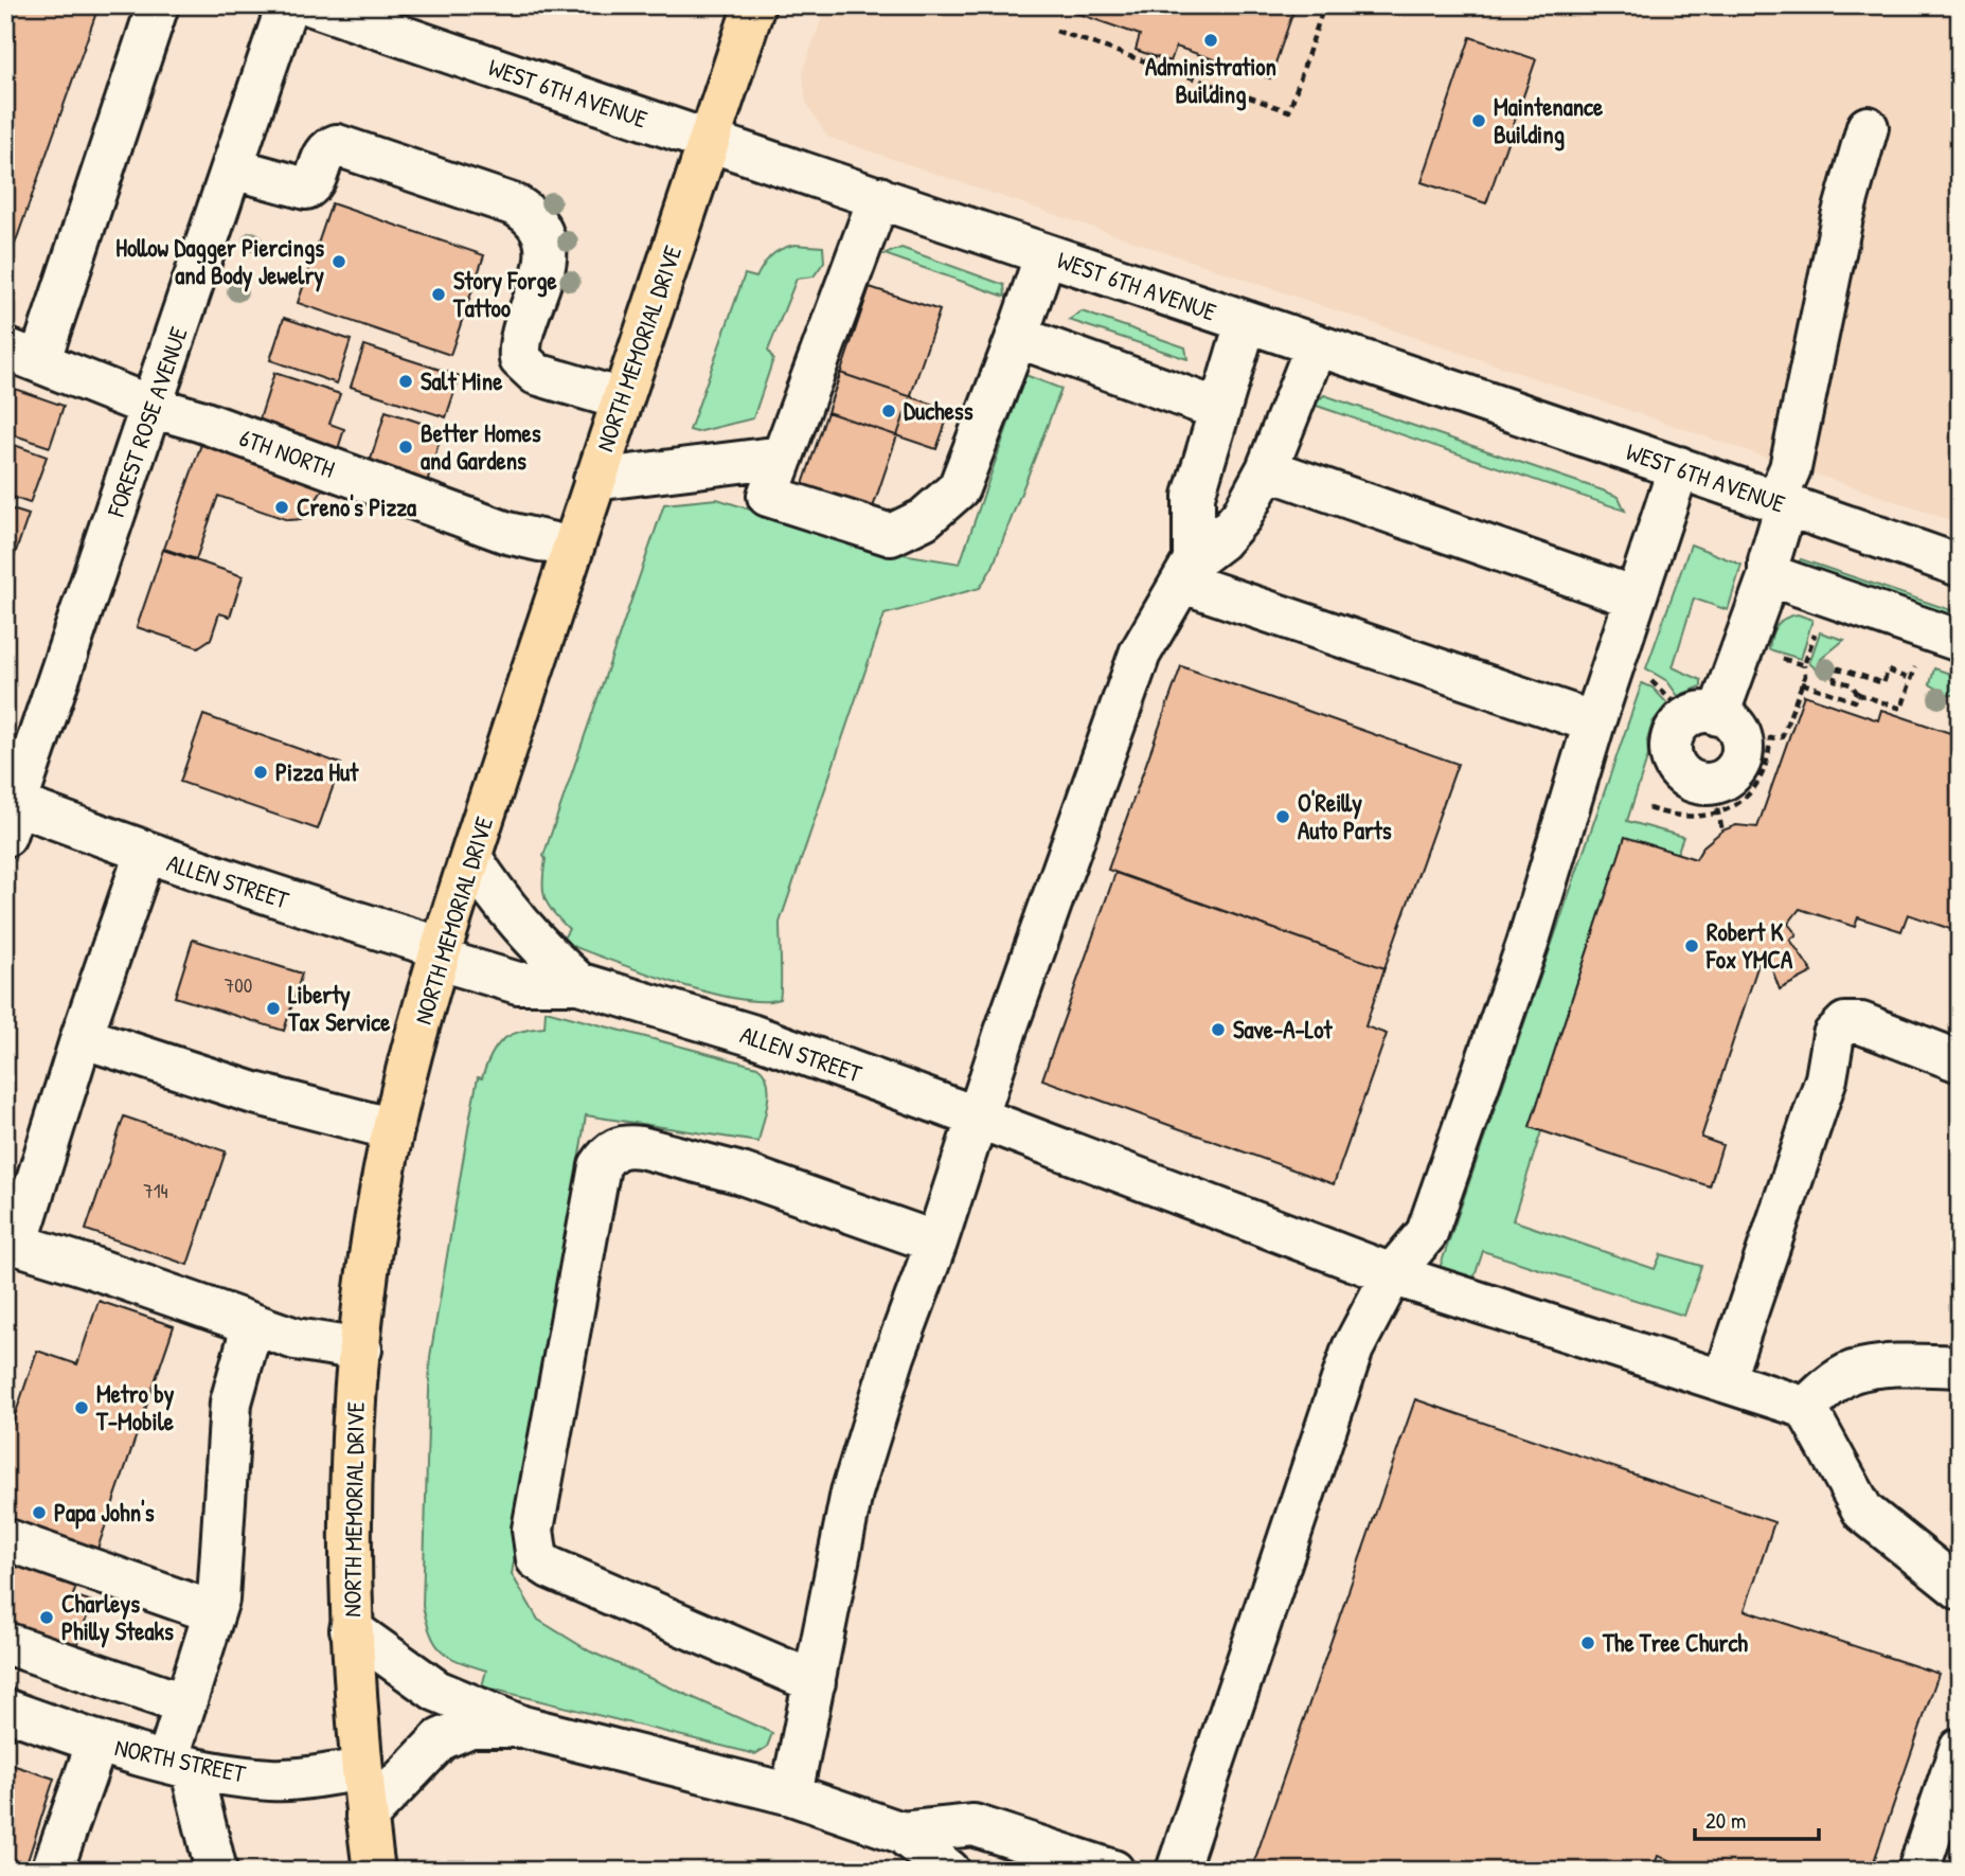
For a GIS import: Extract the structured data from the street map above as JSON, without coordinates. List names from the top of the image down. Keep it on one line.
{"streets":{"main road":["NORTH MEMORIAL DRIVE"],"street":["WEST 6TH AVENUE","FOREST ROSE AVENUE","6TH NORTH","ALLEN STREET","NORTH STREET"]},"crossings":[["WEST 6TH AVENUE","NORTH MEMORIAL DRIVE"],["NORTH MEMORIAL DRIVE","6TH NORTH"],["NORTH MEMORIAL DRIVE","ALLEN STREET"],["NORTH MEMORIAL DRIVE","NORTH STREET"],["FOREST ROSE AVENUE","6TH NORTH"],["FOREST ROSE AVENUE","ALLEN STREET"]],"places":["Administration Building","Maintenance Building","Hollow Dagger Piercings and Body Jewelry","Story Forge Tattoo","Salt Mine","Duchess","Better Homes and Gardens","Creno's Pizza","Pizza Hut","O'Reilly Auto Parts","Robert K Fox YMCA","Liberty Tax Service","Save-A-Lot","Metro by T-Mobile","Papa John's","Charleys Philly Steaks","The Tree Church"],"house_numbers":["700","714"],"scale_bar":"20 m"}
